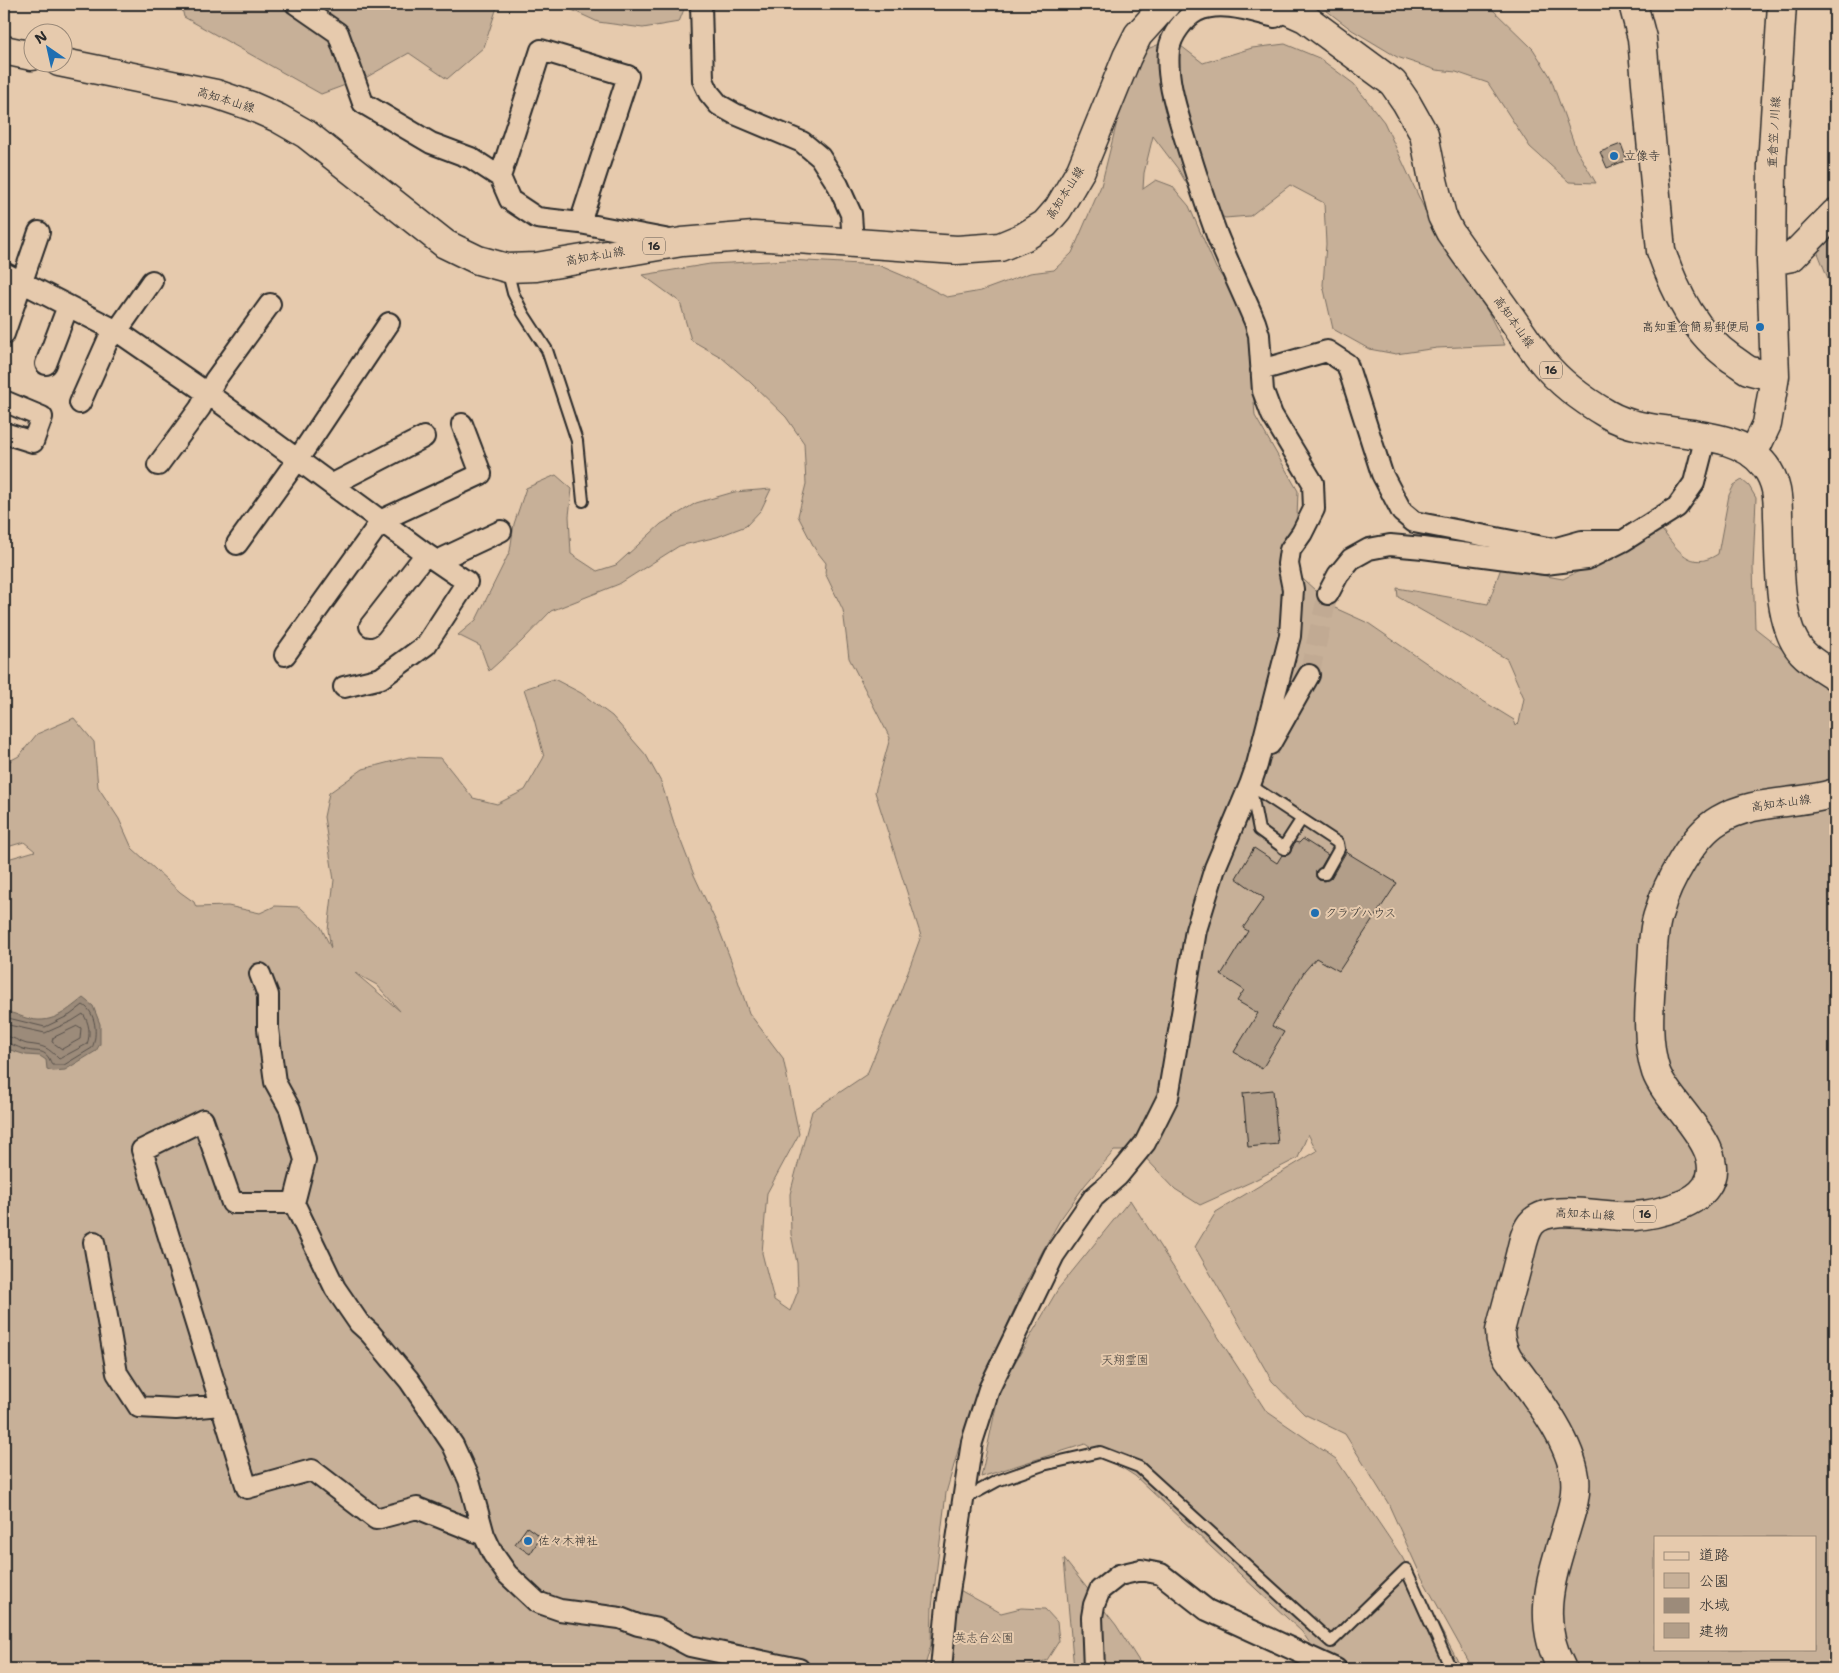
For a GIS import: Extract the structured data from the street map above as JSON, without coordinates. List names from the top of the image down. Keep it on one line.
{"streets":{"main road":["高知本山線","重倉笠ノ川線","16"]},"crossings":[["高知本山線","重倉笠ノ川線"]],"parks":["天翔霊園","英志台公園"],"places":["立像寺","高知重倉簡易郵便局","クラブハウス","佐々木神社"],"legend":["道路","公園","水域","建物"],"north":"top left"}
